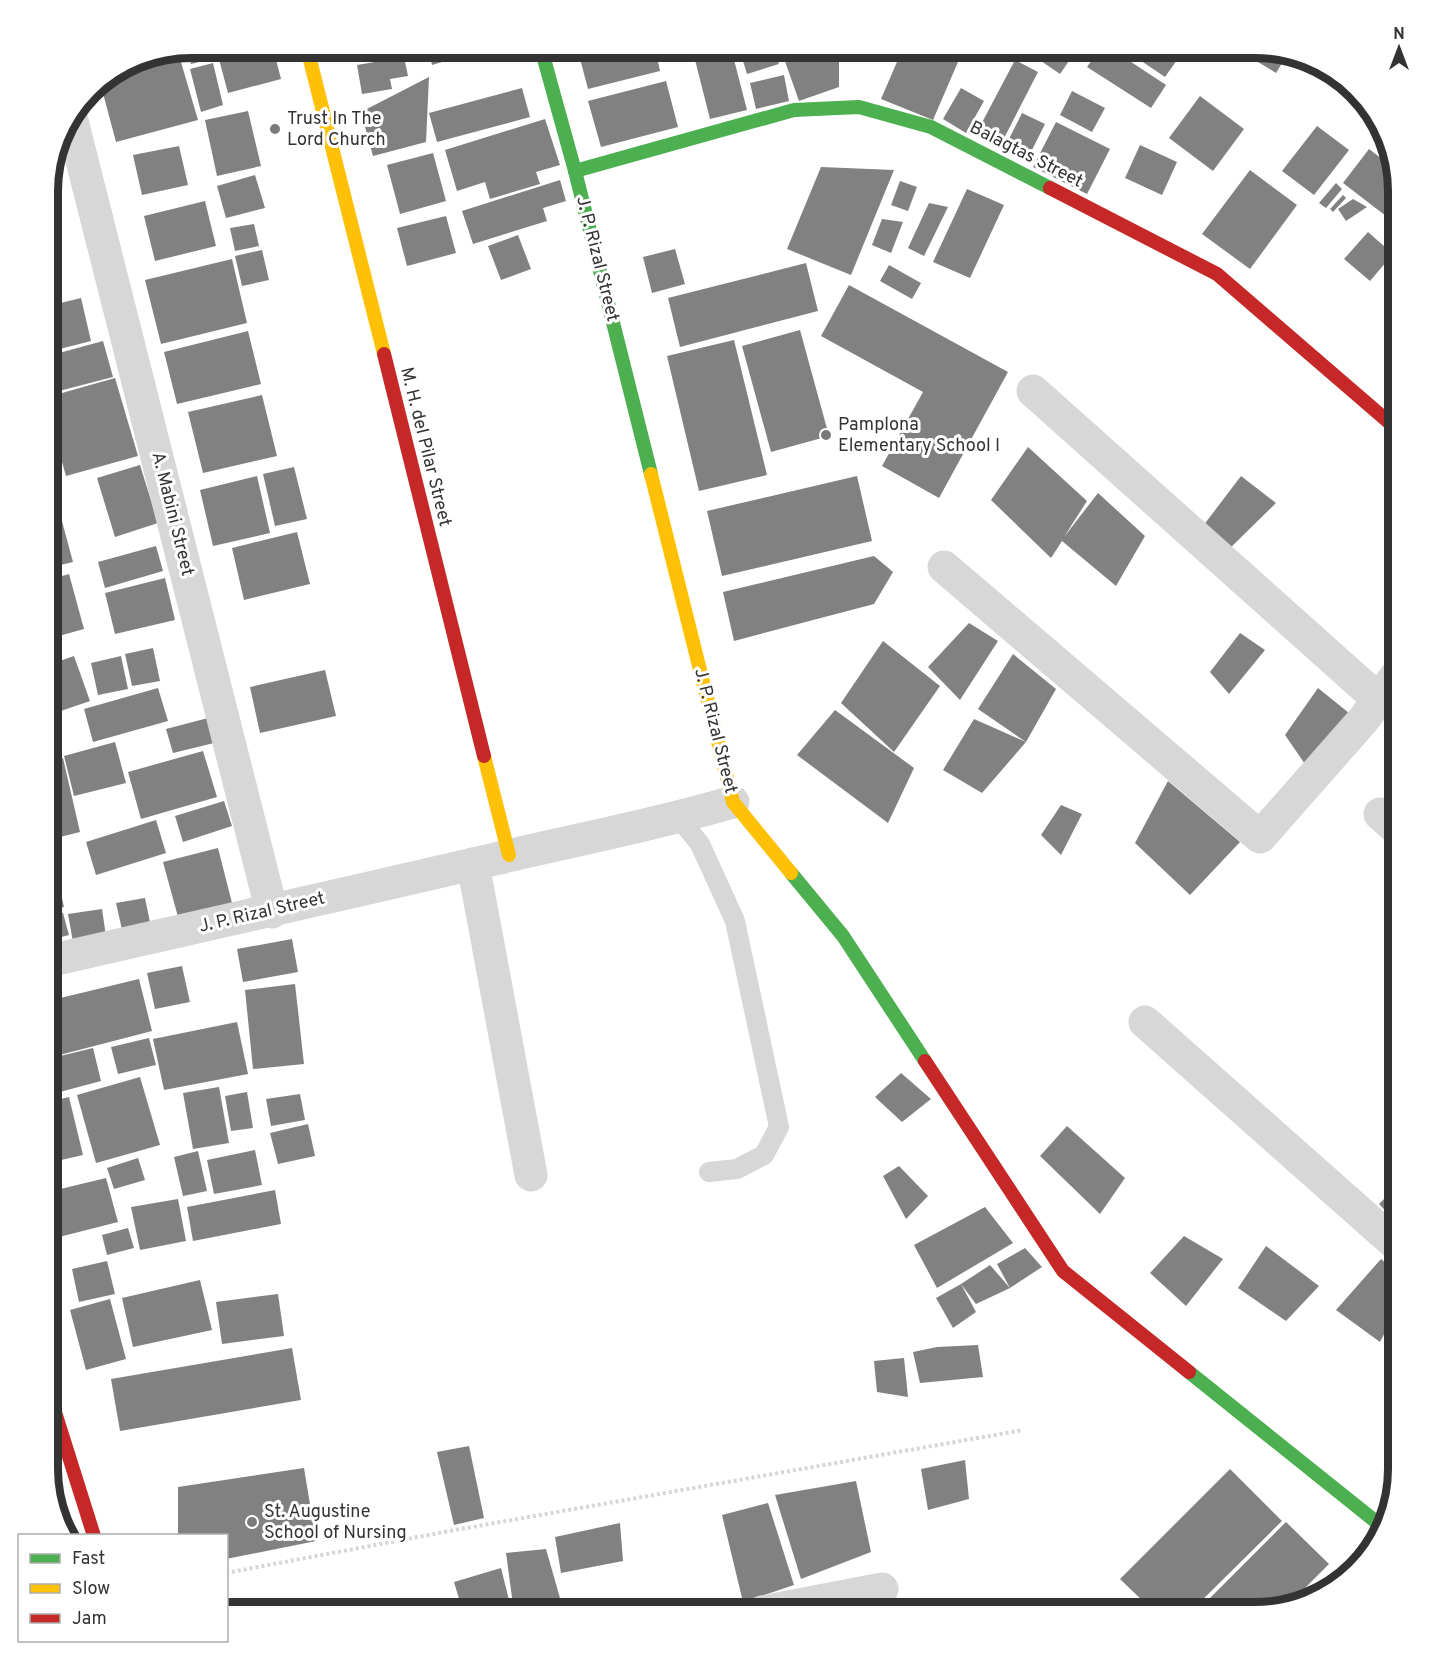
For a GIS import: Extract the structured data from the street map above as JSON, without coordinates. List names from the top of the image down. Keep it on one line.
{"streets":{"main road":["Balagtas Street","J. P. Rizal Street","M. H. del Pilar Street"],"street":["A. Mabini Street"]},"crossings":[["Balagtas Street","J. P. Rizal Street"],["J. P. Rizal Street","M. H. del Pilar Street"],["J. P. Rizal Street","A. Mabini Street"]],"places":["Trust In The Lord Church","Pamplona Elementary School I","St. Augustine School of Nursing"],"legend":["Fast","Slow","Jam"],"north":"top"}
